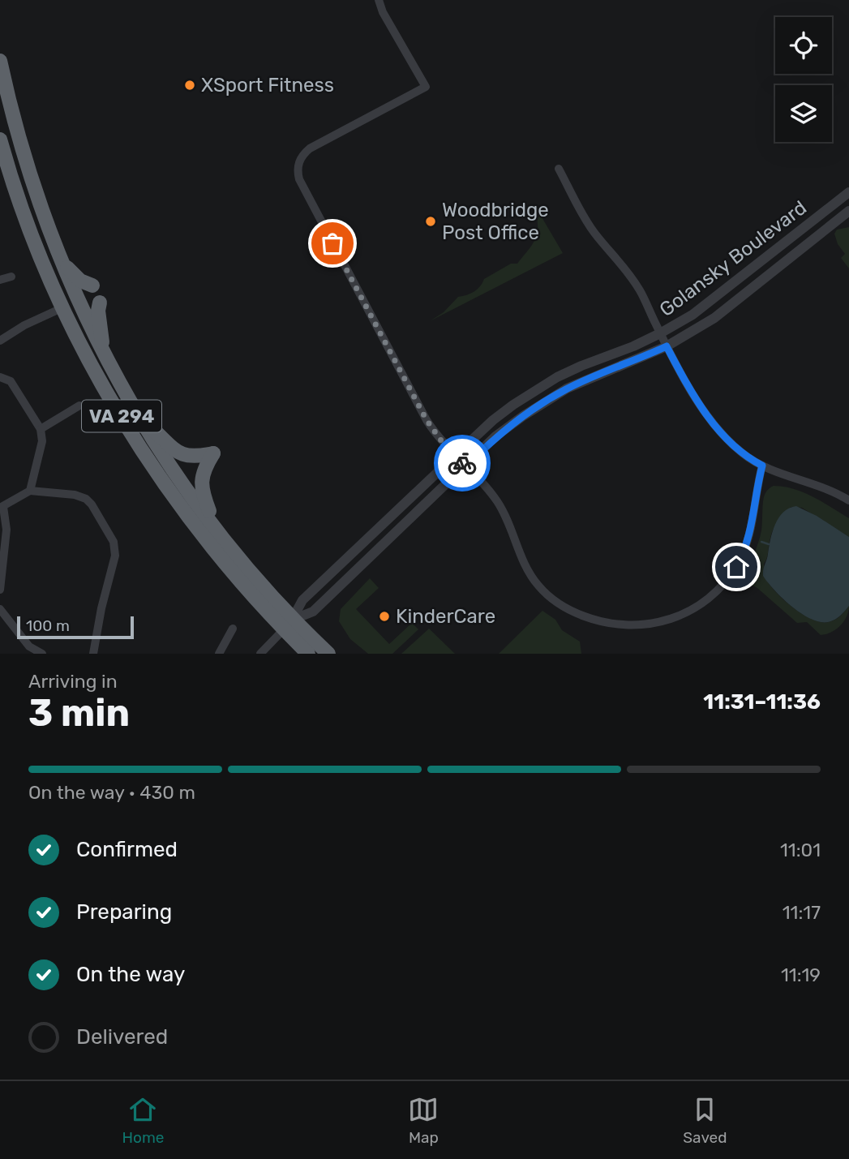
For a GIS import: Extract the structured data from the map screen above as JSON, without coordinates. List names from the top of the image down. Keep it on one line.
{"streets":{"highway":["VA 294"],"street":["Golansky Boulevard"]},"crossings":[["Golansky Boulevard","VA 294"]],"places":["XSport Fitness","Woodbridge Post Office","KinderCare"],"scale_bar":"100 m","page":{"scale":"100 m","heading":["3 min","Arriving in","11:31–11:36"],"bar":"On the way · 430 m","list":[["Confirmed","11:01"],["Preparing","11:17"],["On the way","11:19"],"Delivered"],"tabs":["Home","Map","Saved"]}}
